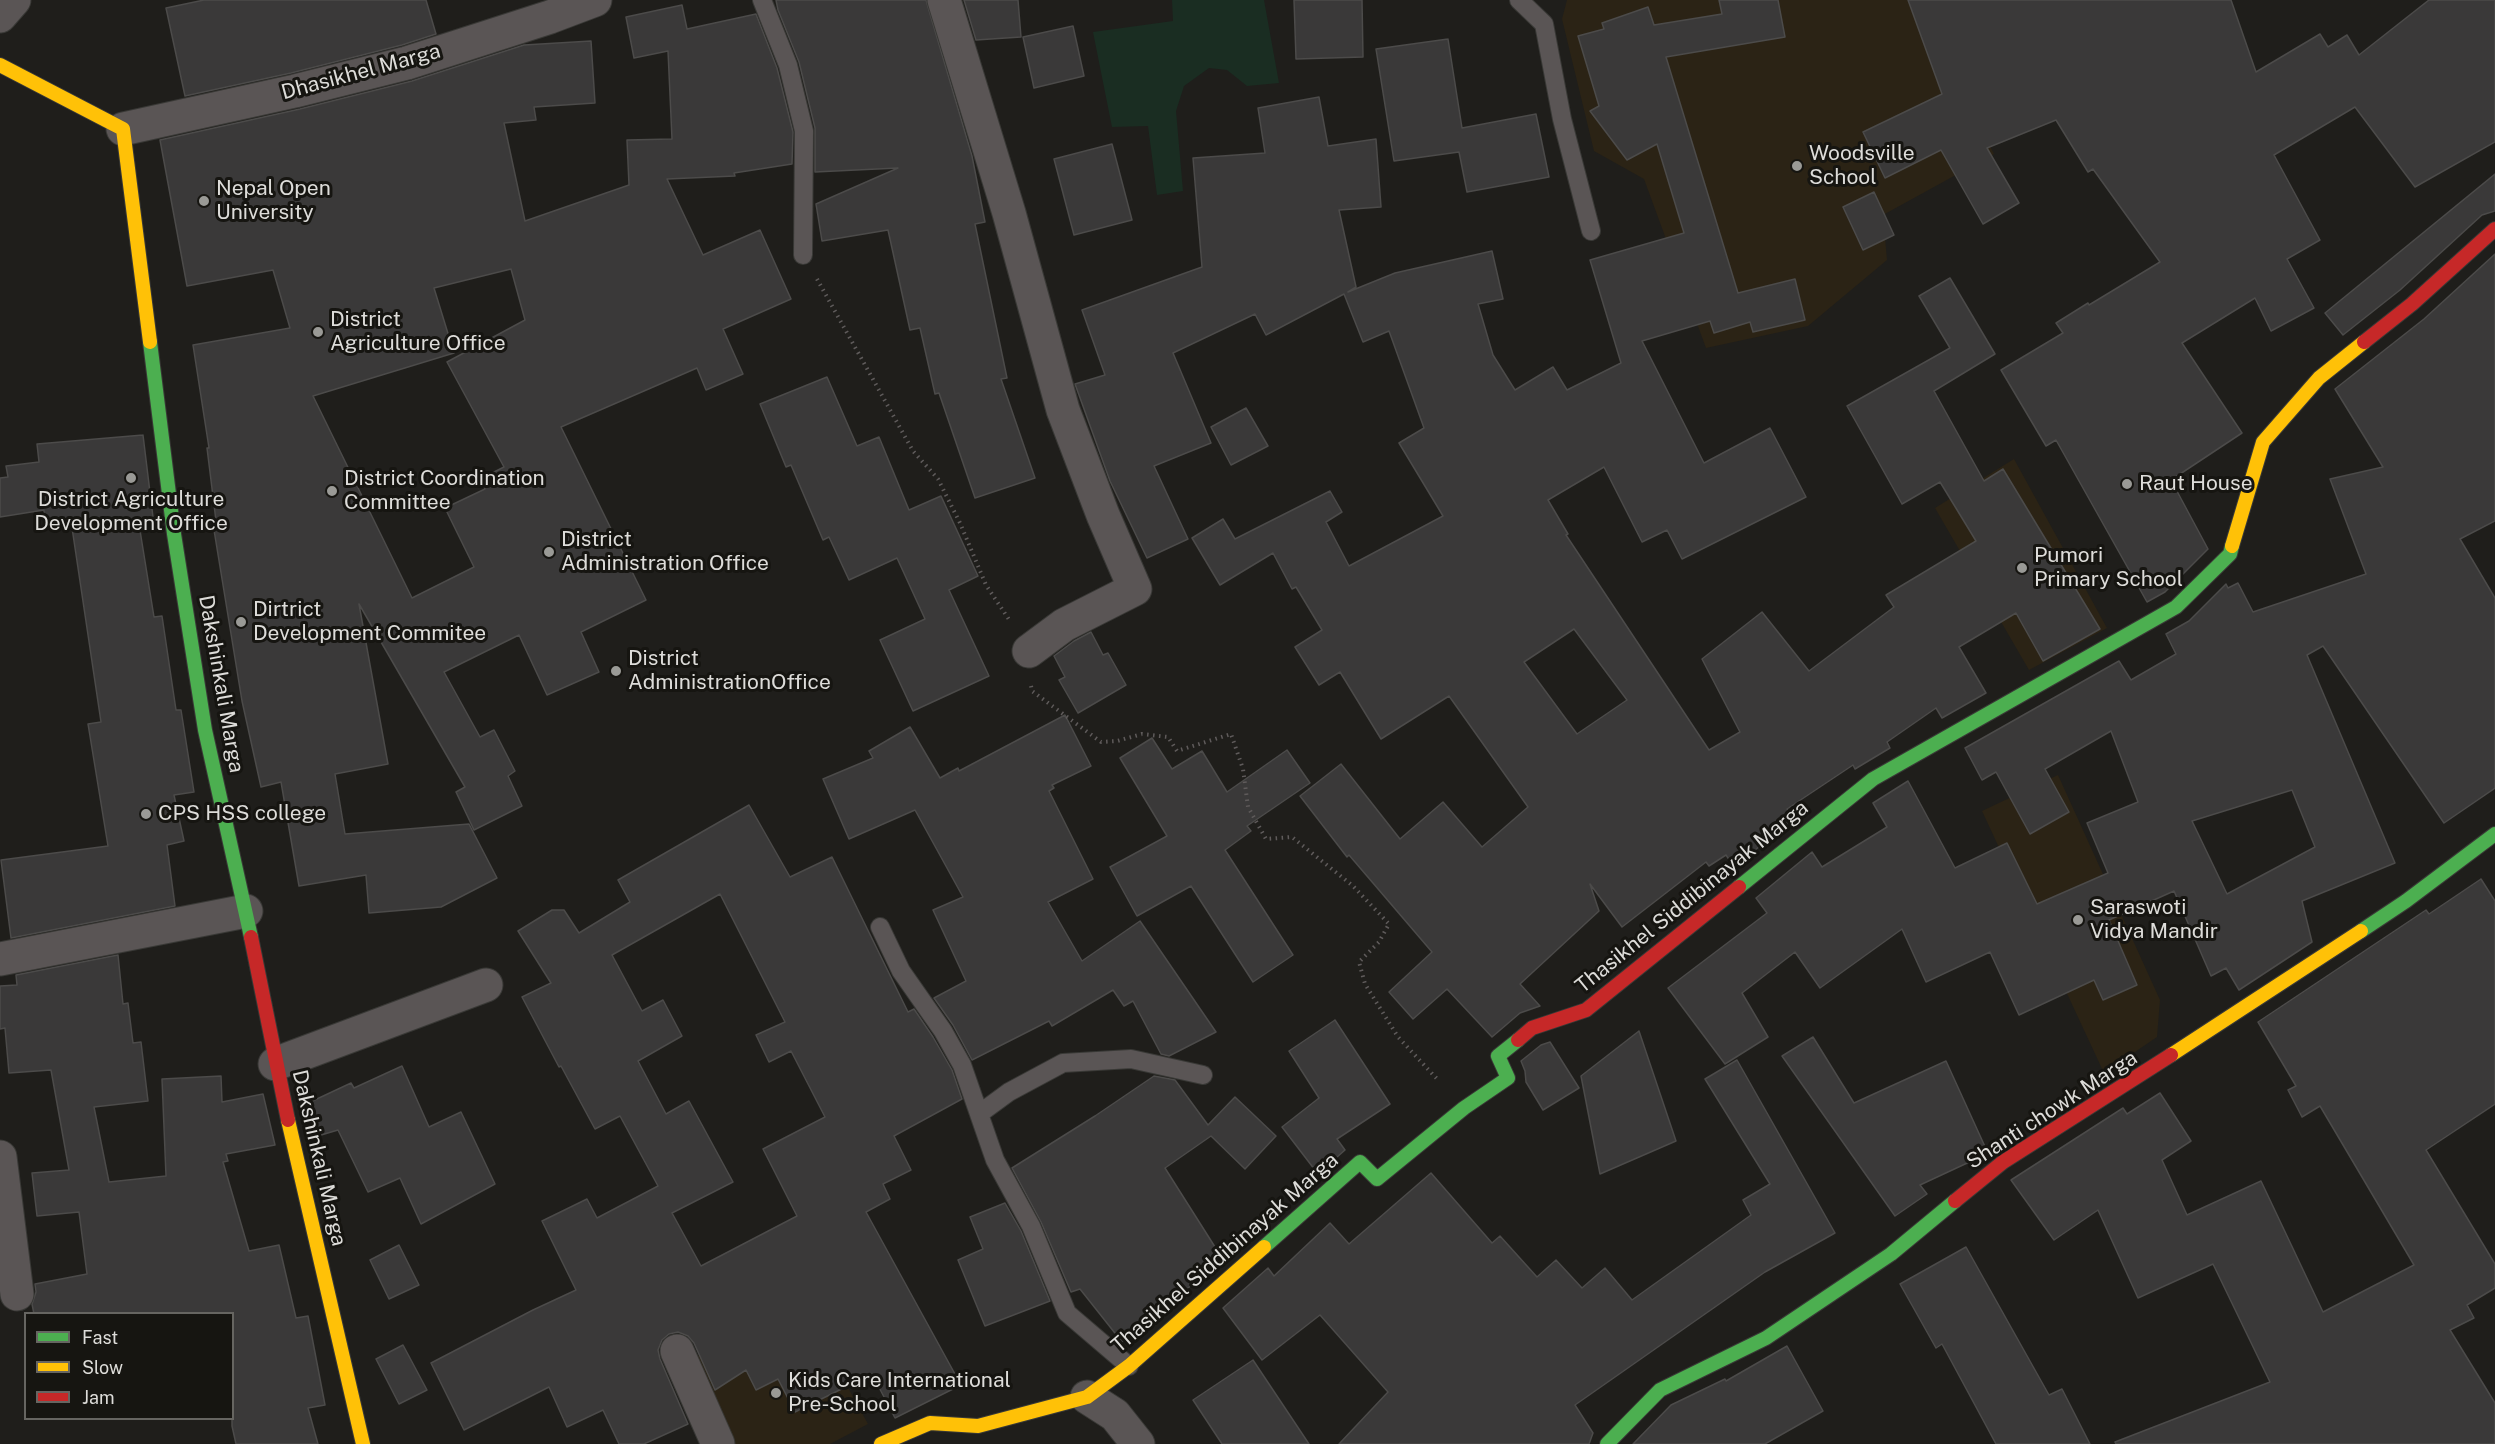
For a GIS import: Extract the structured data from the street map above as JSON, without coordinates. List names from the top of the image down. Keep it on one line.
{"streets":{"street":["Dhasikhel Marga","Dakshinkali Marga","Thasikhel Siddibinayak Marga","Shanti chowk Marga"]},"crossings":[["Dhasikhel Marga","Dakshinkali Marga"]],"places":["Woodsville School","Nepal Open University","District Agriculture Office","District Agriculture Development Office","Raut House","District Coordination Committee","District Administration Office","Pumori Primary School","Dirtrict Development Commitee","District AdministrationOffice","CPS HSS college","Saraswoti Vidya Mandir","Kids Care International Pre-School"],"legend":["Fast","Slow","Jam"]}
